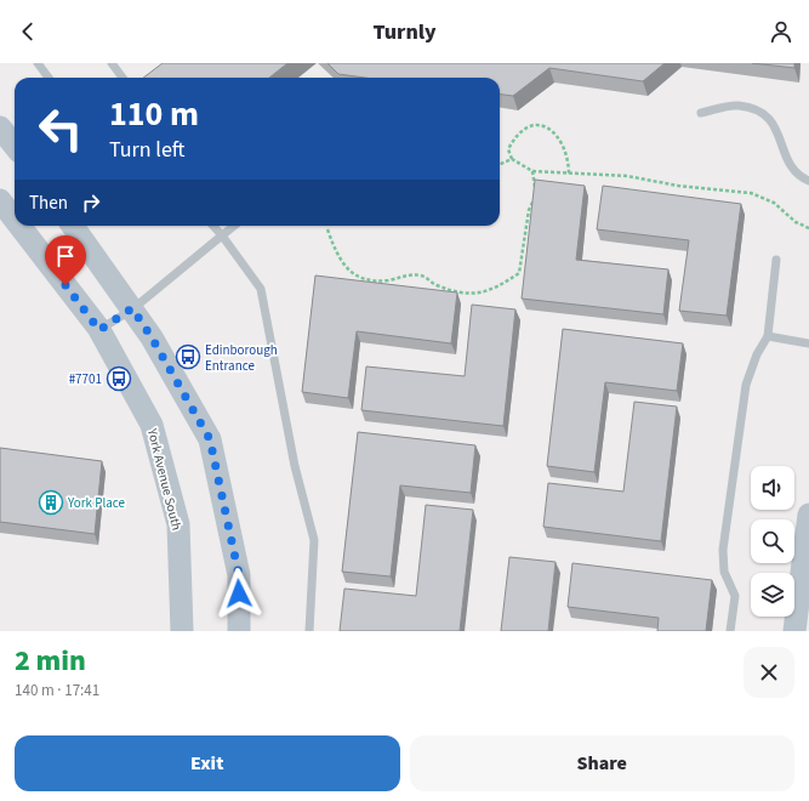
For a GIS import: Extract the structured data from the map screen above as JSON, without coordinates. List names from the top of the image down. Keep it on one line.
{"streets":{"street":["York Avenue South"]},"places":{"bus stop":["Edinborough Entrance","#7701"],"building":["York Place"]},"page":{"header":"Turnly","turn":["110 m","Turn left"],"then":"Then","heading":["2 min","140 m · 17:41"],"buttons":["Exit","Share"]}}
